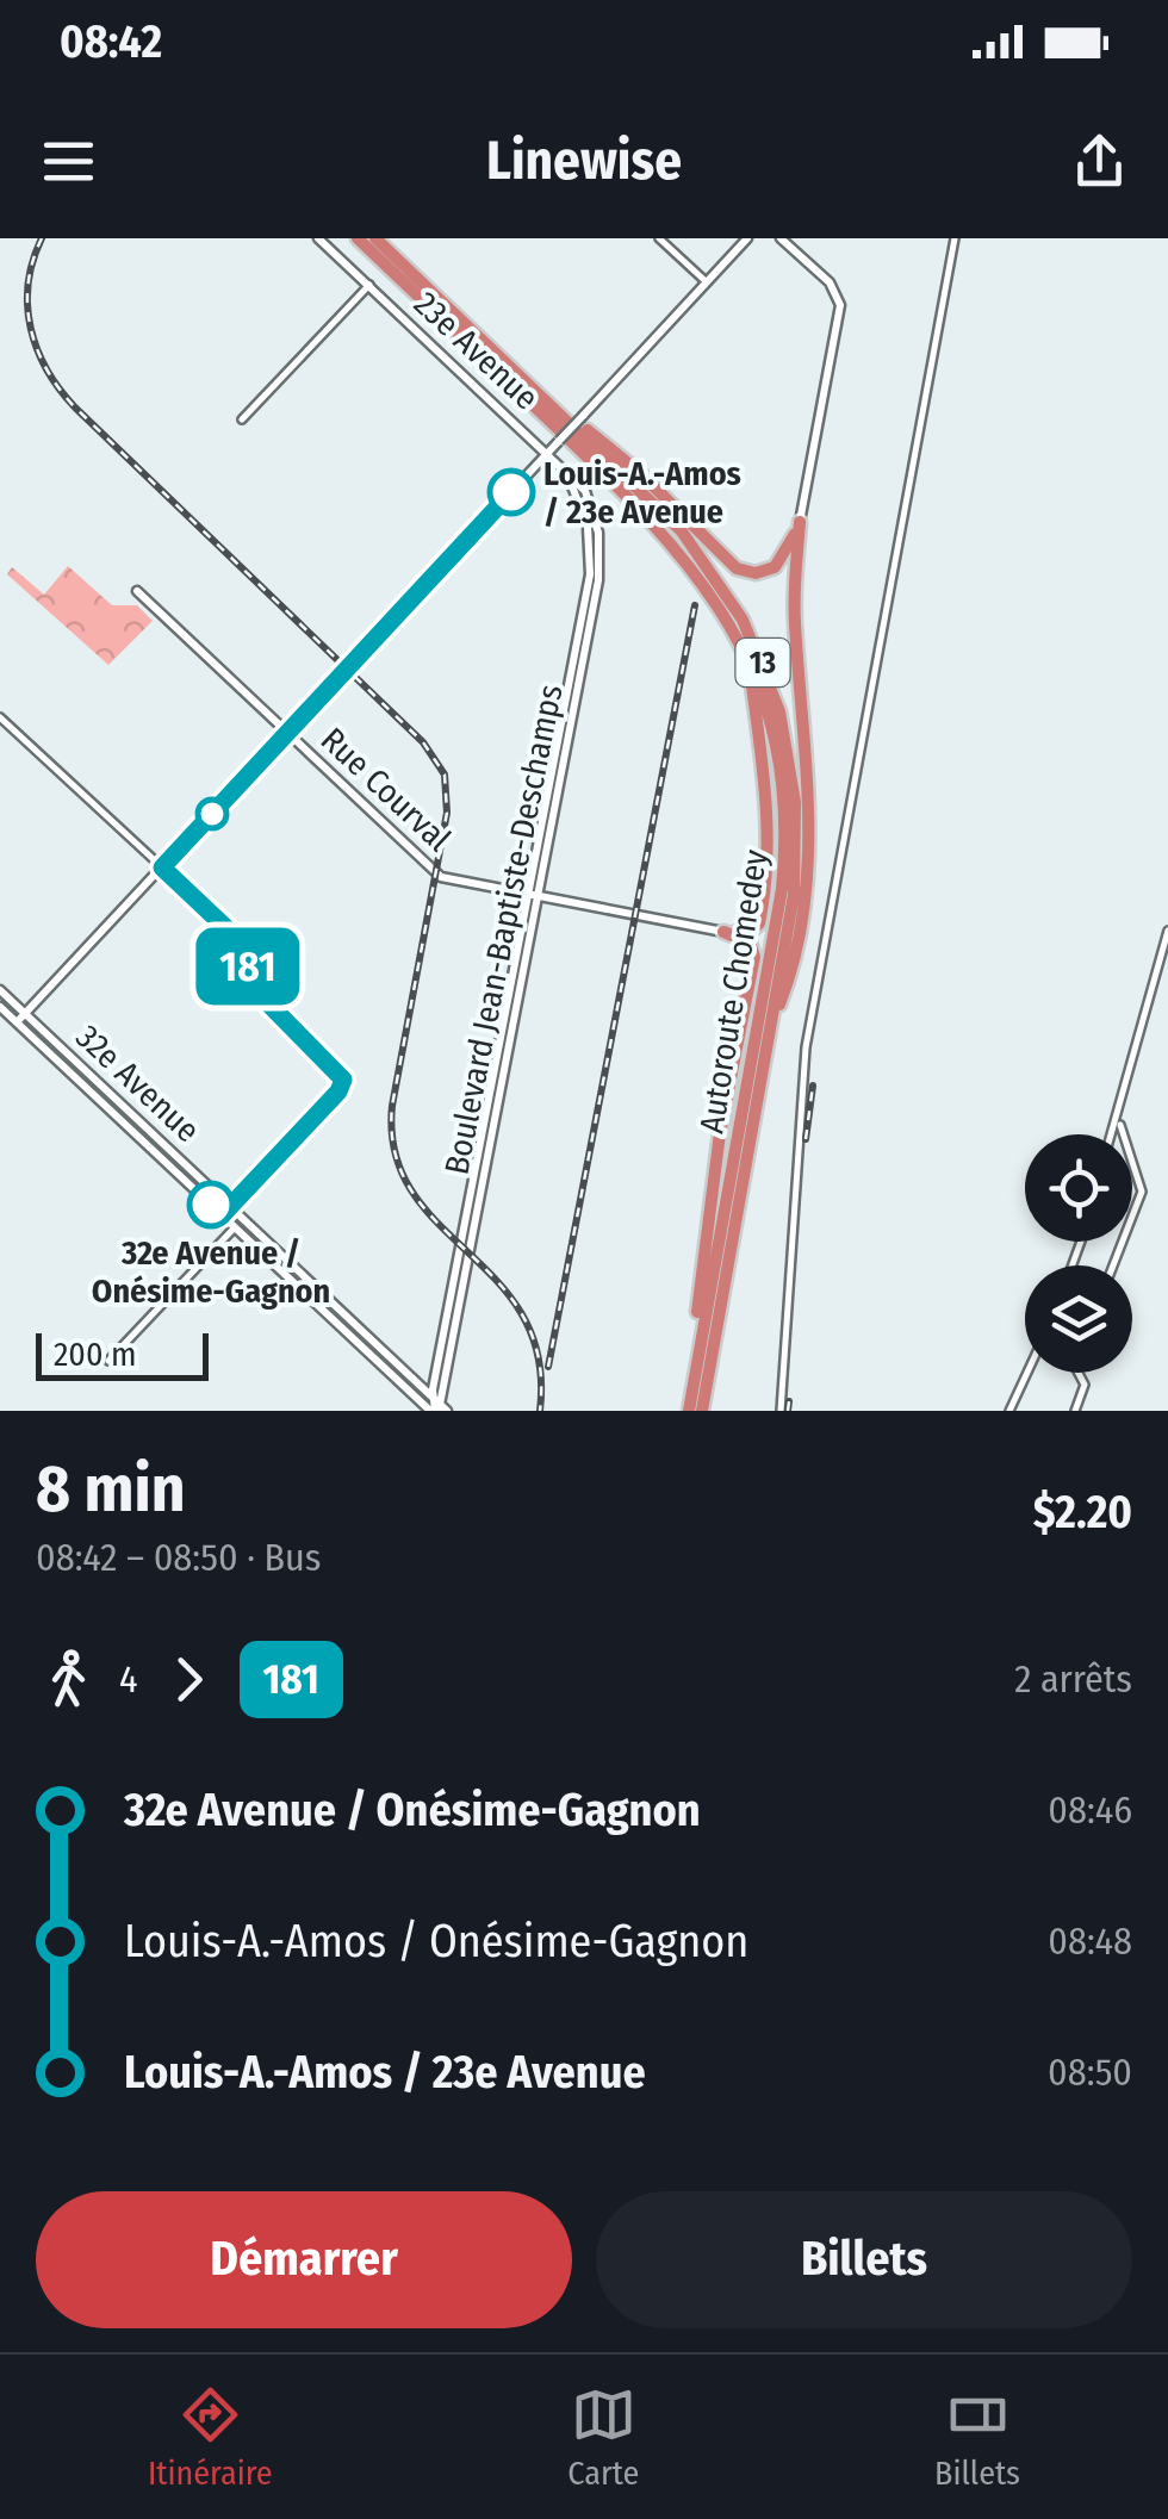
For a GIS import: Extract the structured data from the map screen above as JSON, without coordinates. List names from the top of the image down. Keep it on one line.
{"streets":{"highway":["13","Autoroute Chomedey"],"street":["23e Avenue","Rue Courval","Boulevard Jean-Baptiste-Deschamps","32e Avenue"]},"crossings":[["23e Avenue","Boulevard Jean-Baptiste-Deschamps"],["Rue Courval","Boulevard Jean-Baptiste-Deschamps"],["Boulevard Jean-Baptiste-Deschamps","32e Avenue"]],"places":["Louis-A.-Amos / 23e Avenue","32e Avenue / Onésime-Gagnon"],"lines":["bus line 181"],"scale_bar":"200 m","page":{"status":"08:42","header":"Linewise","on_map":"181","scale":"200 m","heading":["8 min","08:42 – 08:50 · Bus","$2.20"],"legs":["4","181","2 arrêts"],"list":[{"name":"32e Avenue / Onésime-Gagnon","value":"08:46"},{"name":"Louis-A.-Amos / Onésime-Gagnon","value":"08:48"},{"name":"Louis-A.-Amos / 23e Avenue","value":"08:50"}],"buttons":["Démarrer","Billets"],"tabs":["Itinéraire","Carte","Billets"]}}
